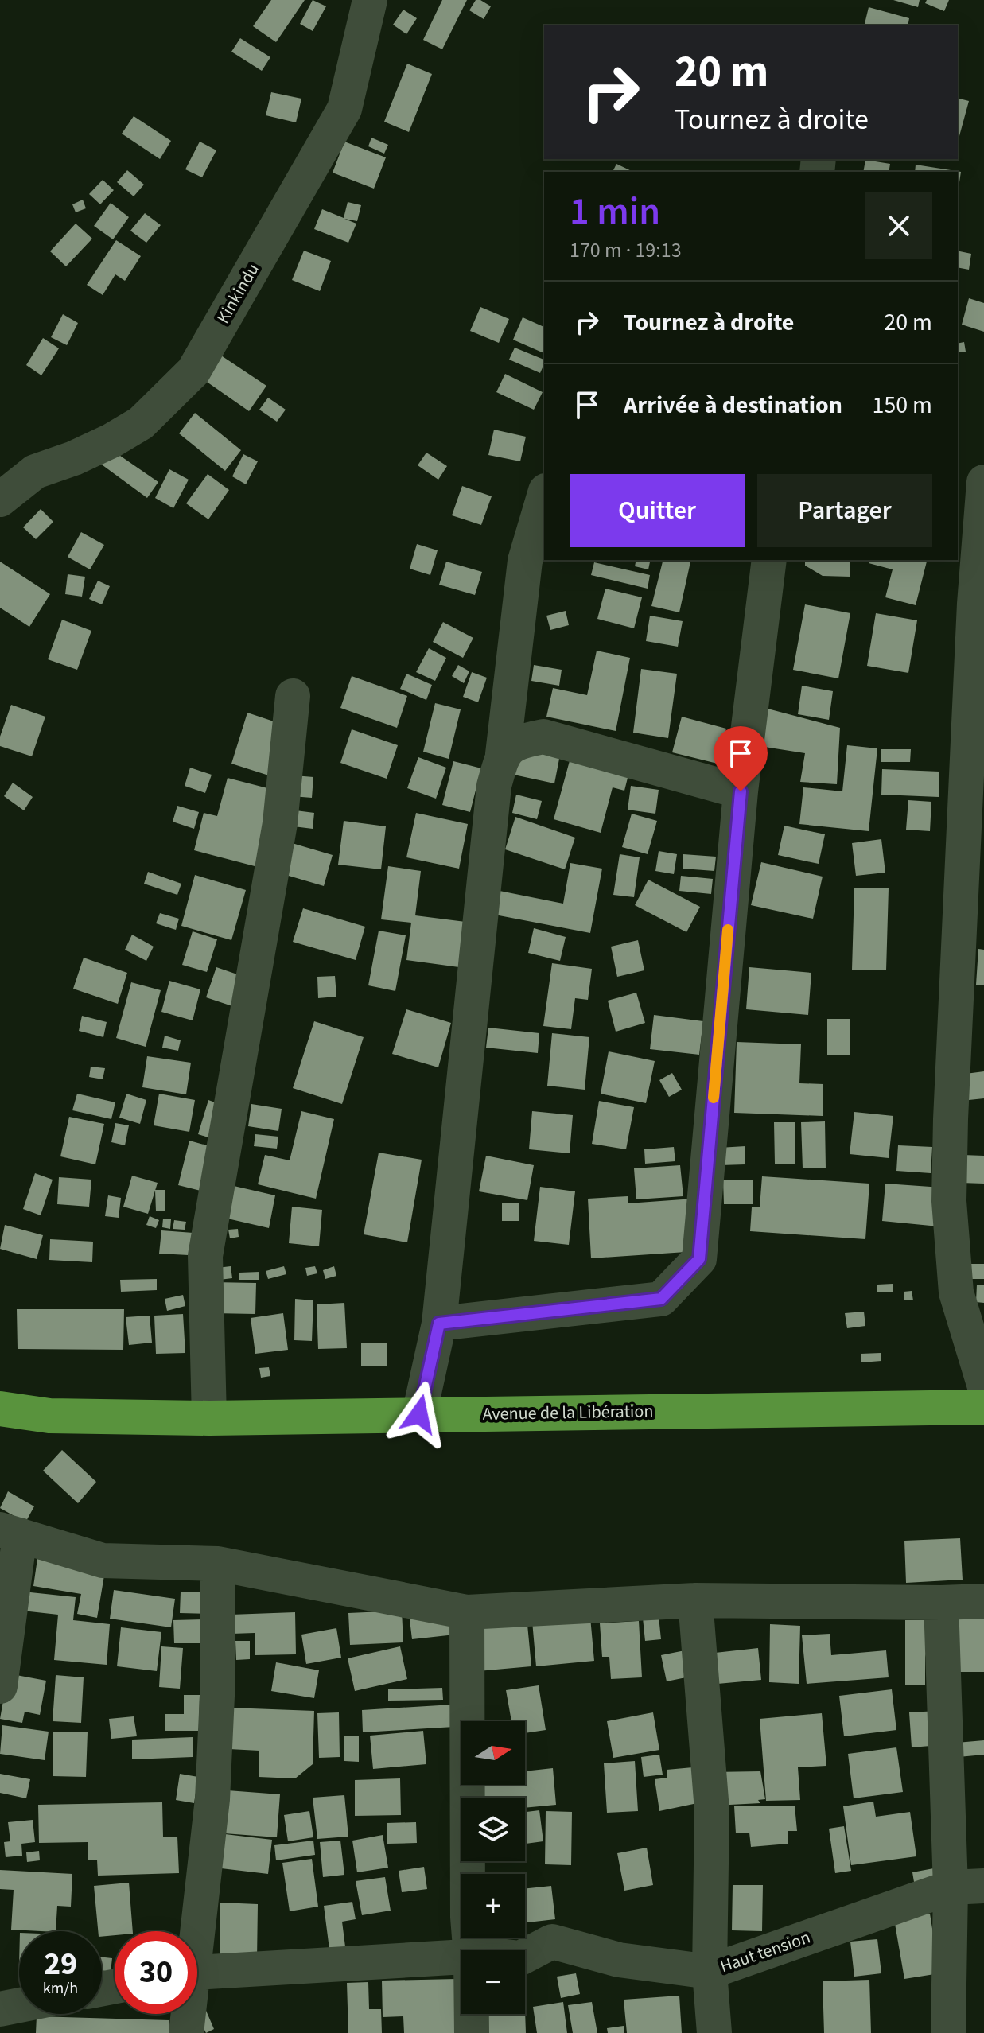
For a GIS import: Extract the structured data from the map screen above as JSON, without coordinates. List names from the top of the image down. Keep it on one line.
{"streets":{"highway":["Avenue de la Libération"],"street":["Kinkindu","Haut tension"]},"north":"right","page":{"turn":["20 m","Tournez à droite"],"heading":["1 min","170 m · 19:13"],"list":[{"name":"Tournez à droite","value":"20 m"},{"name":"Arrivée à destination","value":"150 m"}],"buttons":["Quitter","Partager"],"map_buttons":["+","−"],"speed":"29 km/h","limit":"30"}}
